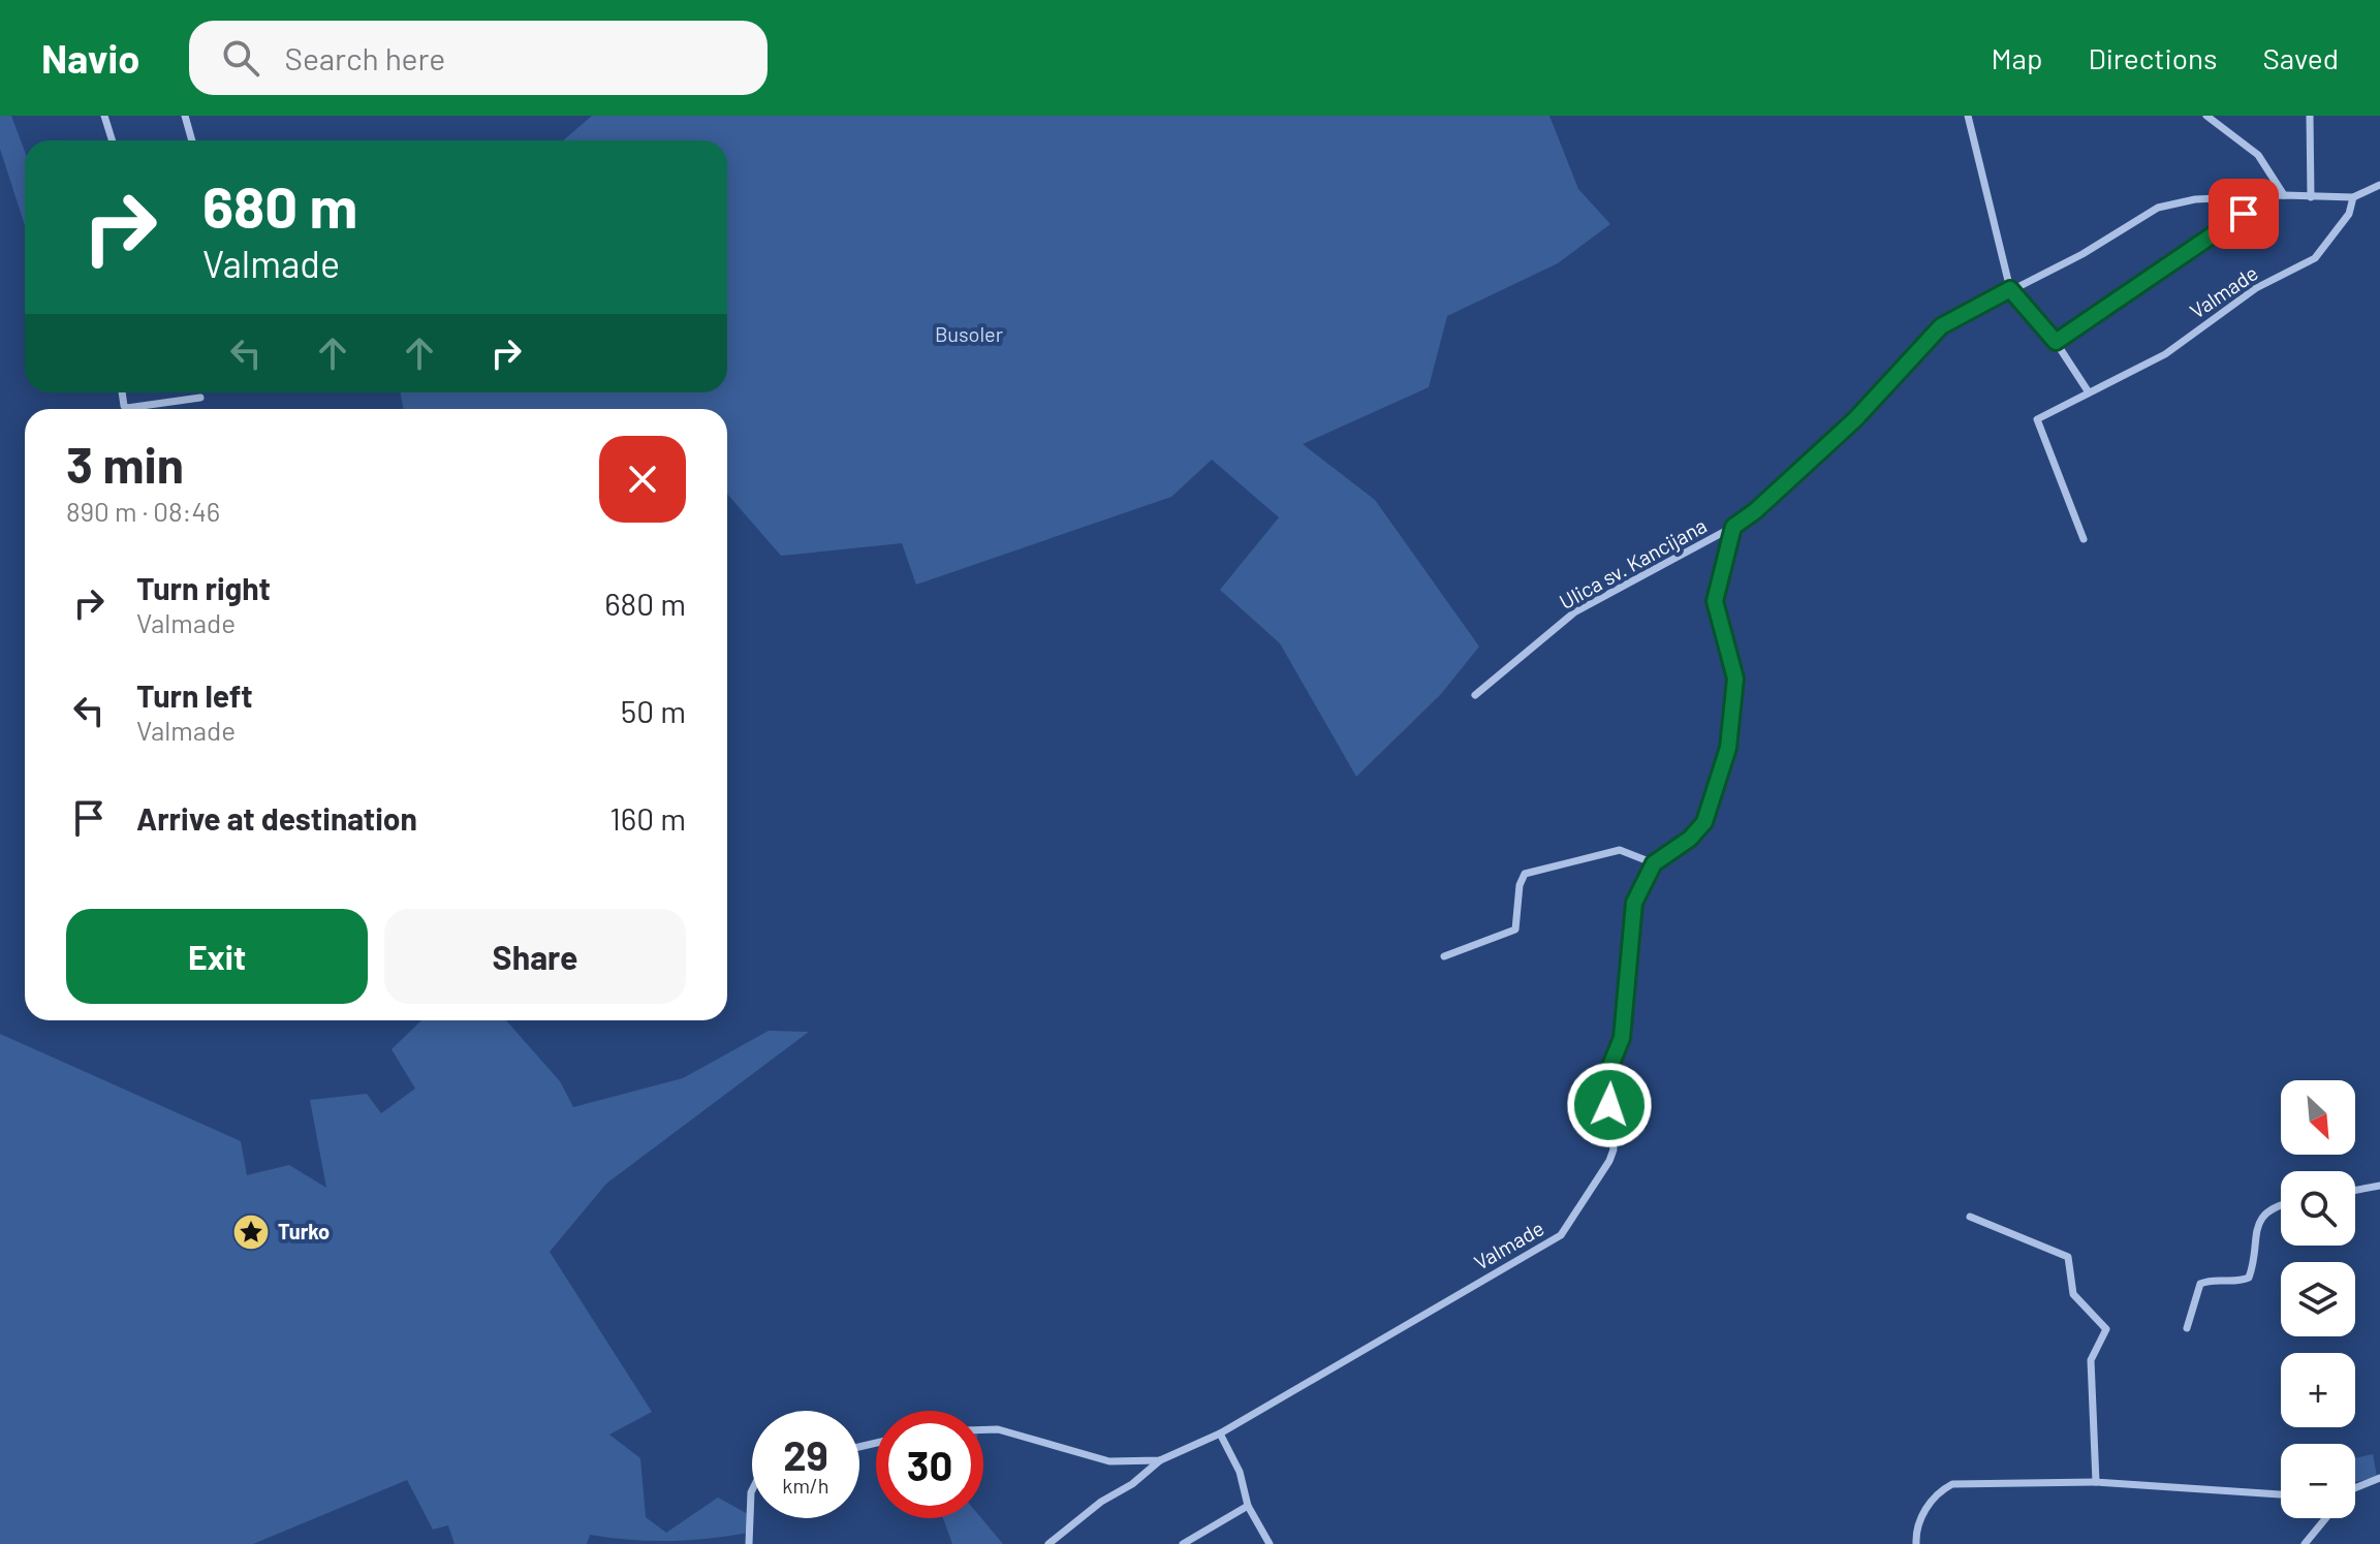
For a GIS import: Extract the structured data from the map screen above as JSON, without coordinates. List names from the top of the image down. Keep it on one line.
{"streets":{"street":["Valmade","Ulica sv. Kancijana"]},"crossings":[["Valmade","Ulica sv. Kancijana"]],"parks":["Busoler"],"places":{"place":["Turko"]},"north":"bottom right","page":{"header":"Navio","search":"Search here","nav":["Map","Directions","Saved"],"turn":["680 m","Valmade"],"heading":["3 min","890 m · 08:46"],"list":[{"name":"Turn right","note":"Valmade","value":"680 m"},{"name":"Turn left","note":"Valmade","value":"50 m"},{"name":"Arrive at destination","value":"160 m"}],"buttons":["Exit","Share"],"map_buttons":["+","−"],"speed":"29 km/h","limit":"30"}}
